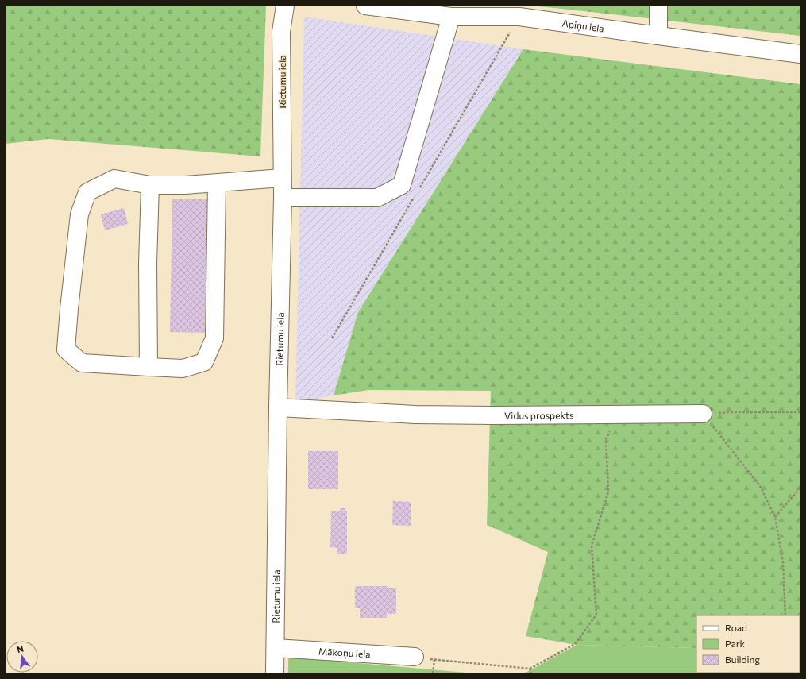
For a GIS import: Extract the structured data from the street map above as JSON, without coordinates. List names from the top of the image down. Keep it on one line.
{"streets":{"street":["Apiņu iela","Rietumu iela","Vidus prospekts","Mākoņu iela"]},"crossings":[["Rietumu iela","Vidus prospekts"],["Rietumu iela","Mākoņu iela"]],"legend":["Road","Park","Building"],"north":"top"}
